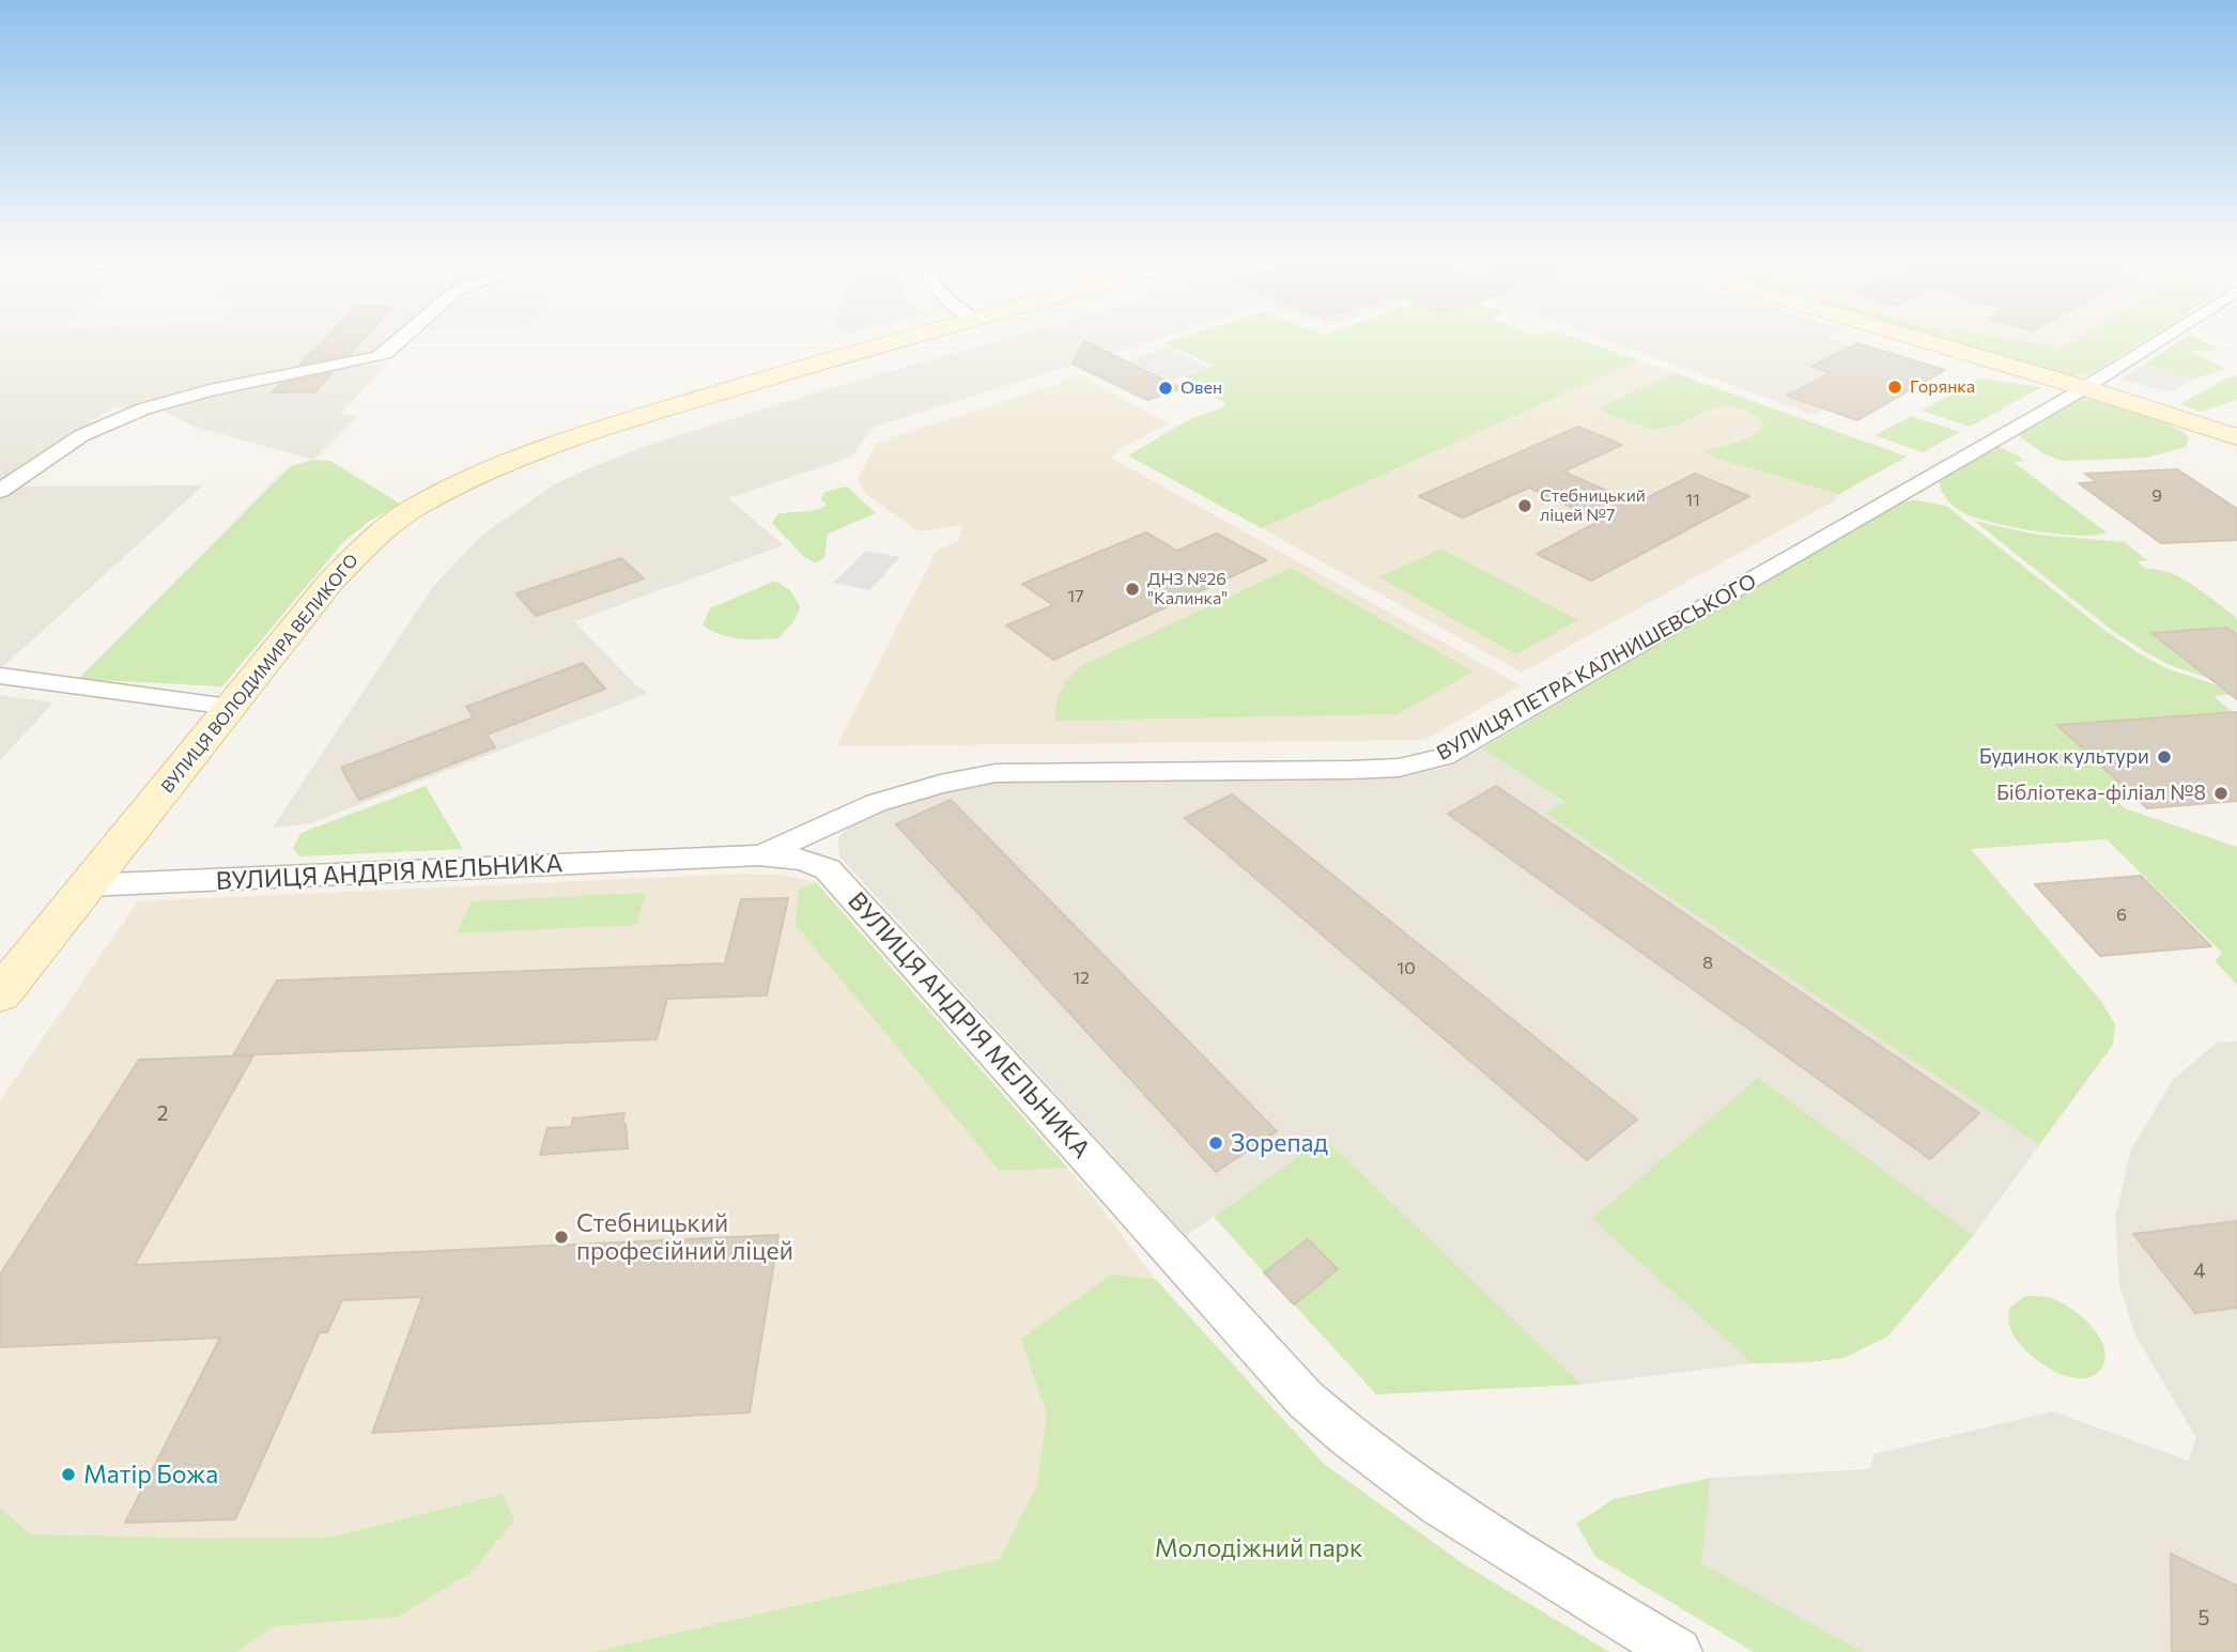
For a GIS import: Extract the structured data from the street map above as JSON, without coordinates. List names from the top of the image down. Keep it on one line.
{"streets":{"street":["ВУЛИЦЯ ПЕТРА КАЛНИШЕВСЬКОГО","ВУЛИЦЯ ВОЛОДИМИРА ВЕЛИКОГО","ВУЛИЦЯ АНДРІЯ МЕЛЬНИКА"]},"crossings":[["ВУЛИЦЯ ПЕТРА КАЛНИШЕВСЬКОГО","ВУЛИЦЯ АНДРІЯ МЕЛЬНИКА"],["ВУЛИЦЯ ВОЛОДИМИРА ВЕЛИКОГО","ВУЛИЦЯ АНДРІЯ МЕЛЬНИКА"]],"parks":["Молодіжний парк"],"places":["Горянка","Овен","Стебницький ліцей №7","ДНЗ №26 \"Калинка\"","Будинок культури","Бібліотека-філіал №8","Зорепад","Стебницький професійний ліцей","Матір Божа"],"house_numbers":["9","11","17","6","8","10","12","2","4","5"]}
